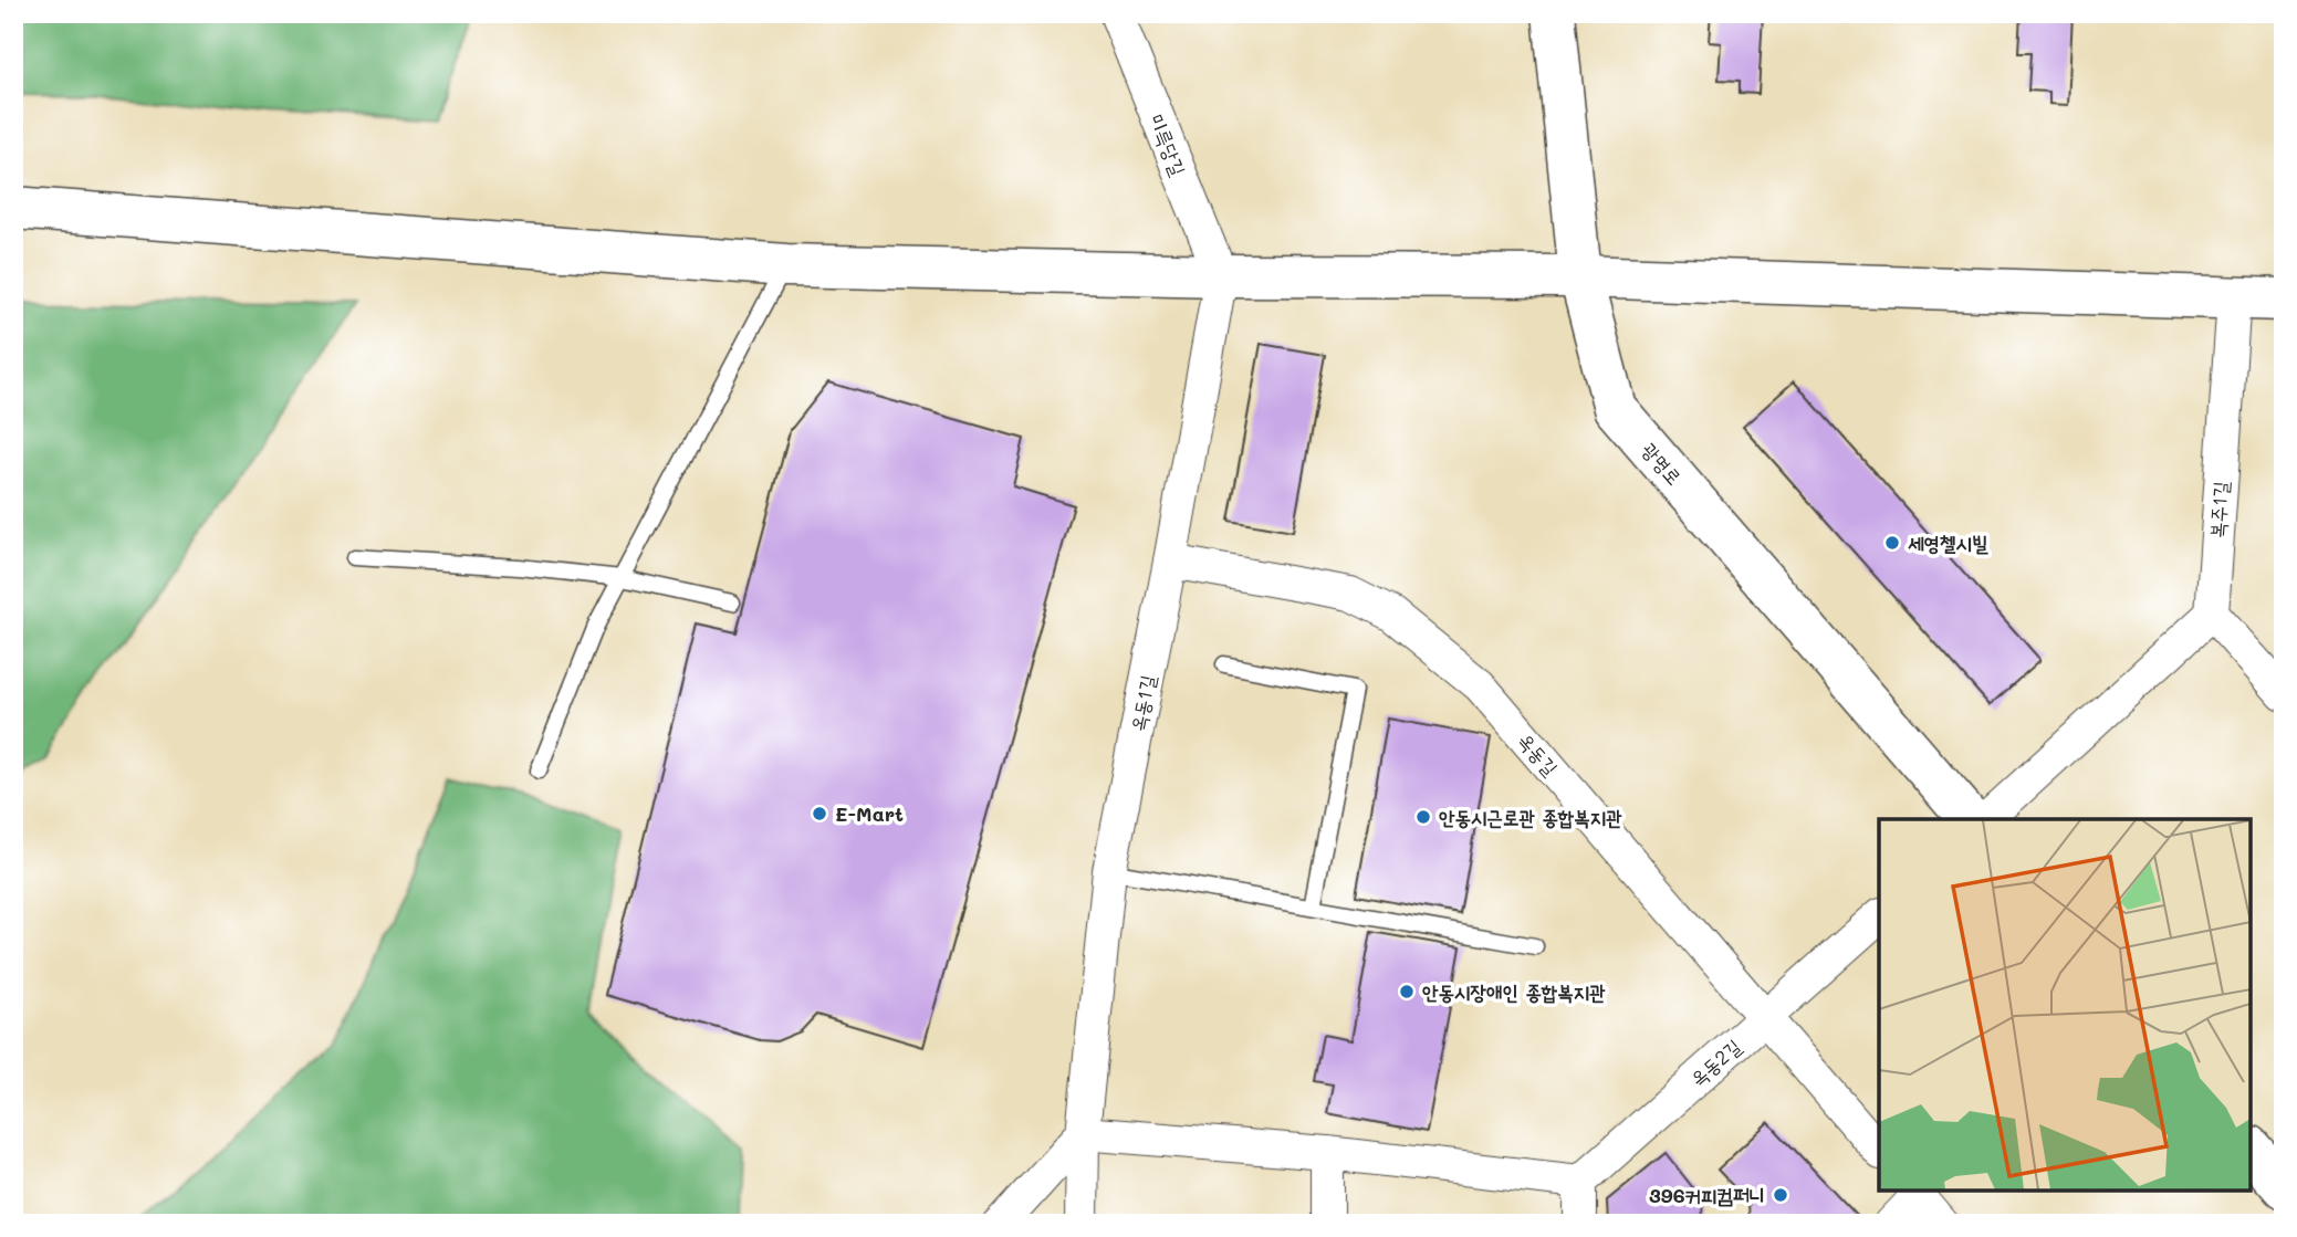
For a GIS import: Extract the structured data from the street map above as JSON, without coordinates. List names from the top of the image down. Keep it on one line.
{"streets":{"street":["미륵당길","광명로","복주1길","옥동1길","옥동길","옥동2길"]},"crossings":[["미륵당길","옥동1길"],["옥동1길","옥동길"],["옥동길","옥동2길"]],"places":["세영첼시빌","E-Mart","안동시근로관 종합복지관","안동시장애인 종합복지관","396커피컴퍼니"]}
